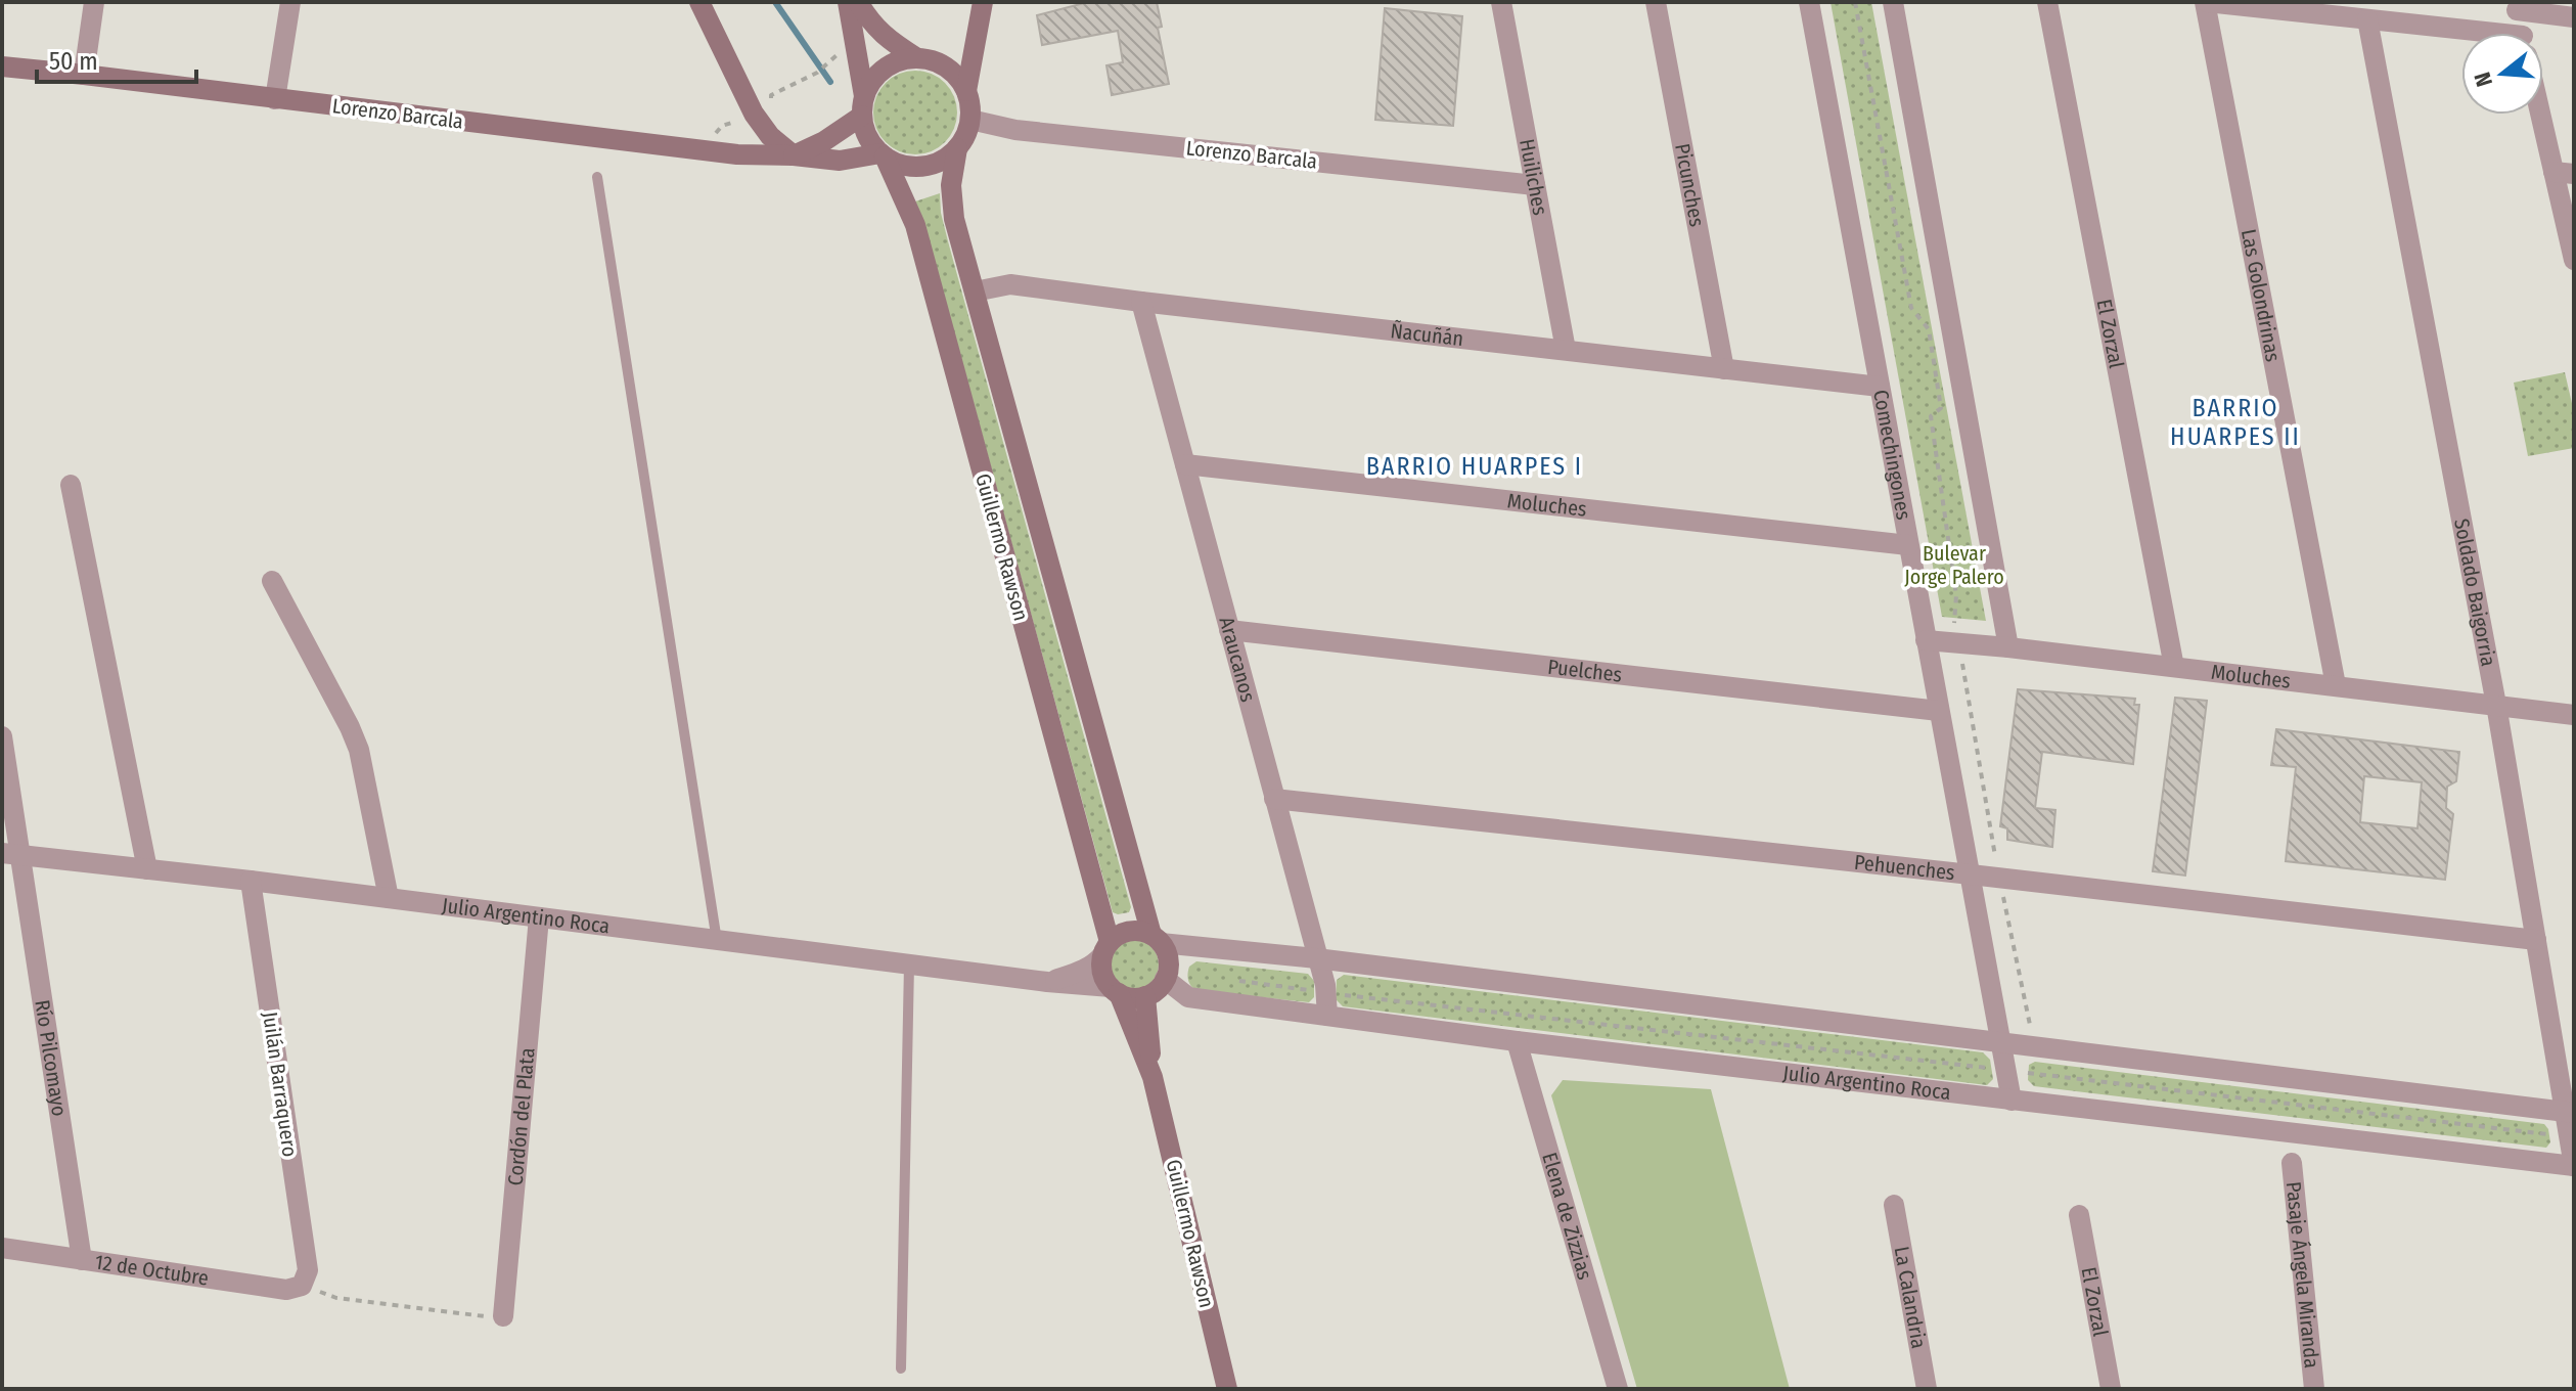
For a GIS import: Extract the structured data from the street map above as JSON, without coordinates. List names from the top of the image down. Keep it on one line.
{"streets":{"main road":["Lorenzo Barcala","Guillermo Rawson"],"street":["Huiliches","Picunches","Las Golondrinas","Ñacuñán","El Zorzal","Comechingones","Moluches","Soldado Baigorria","Araucanos","Puelches","Pehuenches","Julio Argentino Roca","Río Pilcomayo","Juilán Barraquero","Cordón del Plata","Elena de Zizzias","12 de Octubre","Pasaje Ángela Miranda","La Calandria"]},"crossings":[["Lorenzo Barcala","Huiliches"],["Lorenzo Barcala","Guillermo Rawson"],["Huiliches","Ñacuñán"],["Picunches","Ñacuñán"],["Las Golondrinas","Moluches"],["Ñacuñán","Comechingones"],["Ñacuñán","Guillermo Rawson"],["Ñacuñán","Araucanos"],["El Zorzal","Moluches"],["Comechingones","Moluches"],["Comechingones","Puelches"],["Comechingones","Pehuenches"],["Comechingones","Julio Argentino Roca"],["Moluches","Soldado Baigorria"],["Moluches","Araucanos"],["Guillermo Rawson","Julio Argentino Roca"],["Soldado Baigorria","Pehuenches"],["Soldado Baigorria","Julio Argentino Roca"],["Araucanos","Puelches"],["Araucanos","Pehuenches"],["Araucanos","Julio Argentino Roca"],["Julio Argentino Roca","Río Pilcomayo"],["Julio Argentino Roca","Juilán Barraquero"],["Julio Argentino Roca","Cordón del Plata"],["Julio Argentino Roca","Elena de Zizzias"],["Río Pilcomayo","12 de Octubre"],["Juilán Barraquero","12 de Octubre"]],"districts":["BARRIO HUARPES II","BARRIO HUARPES I"],"parks":["Bulevar Jorge Palero"],"scale_bar":"50 m","north":"left"}
